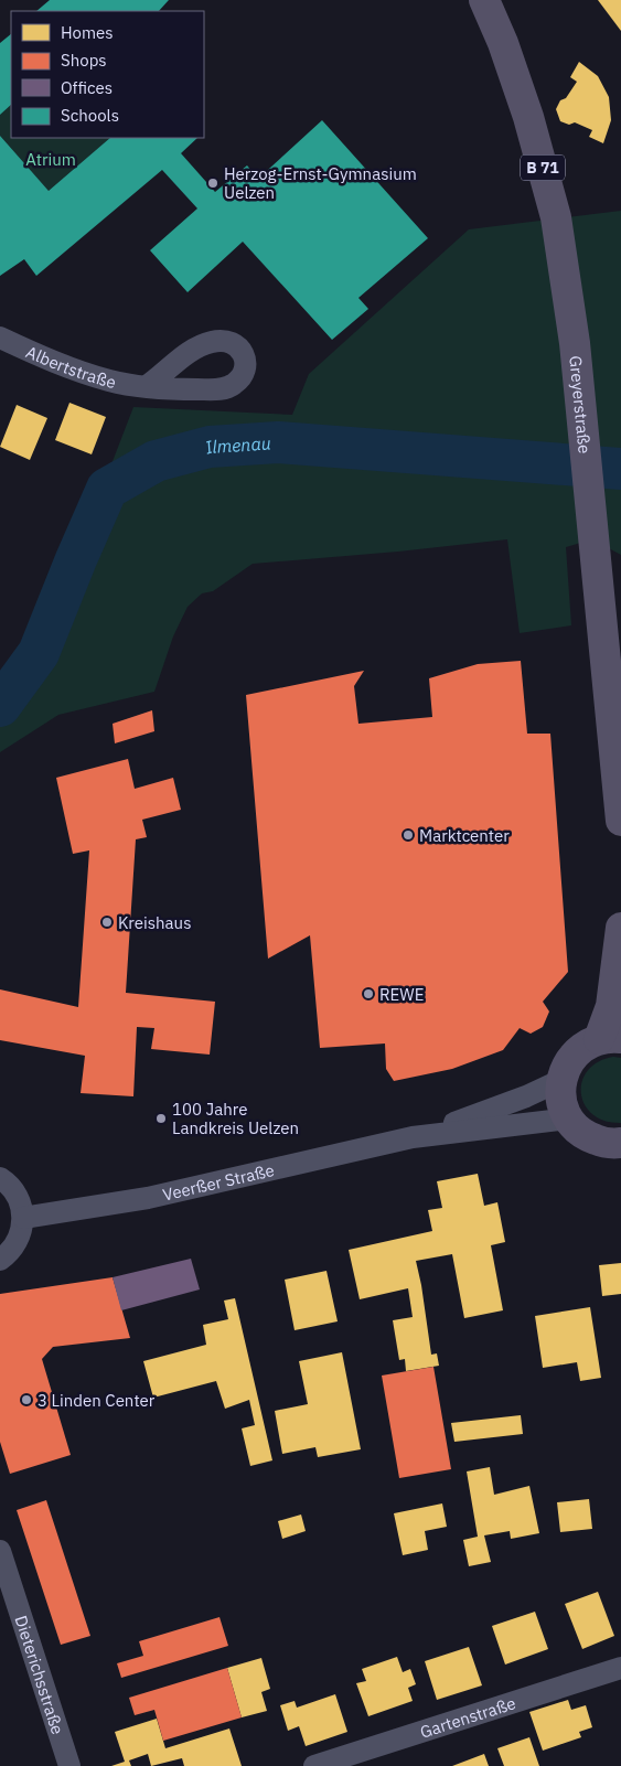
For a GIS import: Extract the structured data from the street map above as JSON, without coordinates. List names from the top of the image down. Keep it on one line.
{"streets":{"main road":["B 71","Greyerstraße"],"street":["Albertstraße","Veerßer Straße","Dieterichsstraße","Gartenstraße"]},"water":["Ilmenau"],"parks":["Atrium"],"places":["Herzog-Ernst-Gymnasium Uelzen","Marktcenter","Kreishaus","REWE","100 Jahre Landkreis Uelzen","3 Linden Center"],"legend":["Homes","Shops","Offices","Schools"]}
